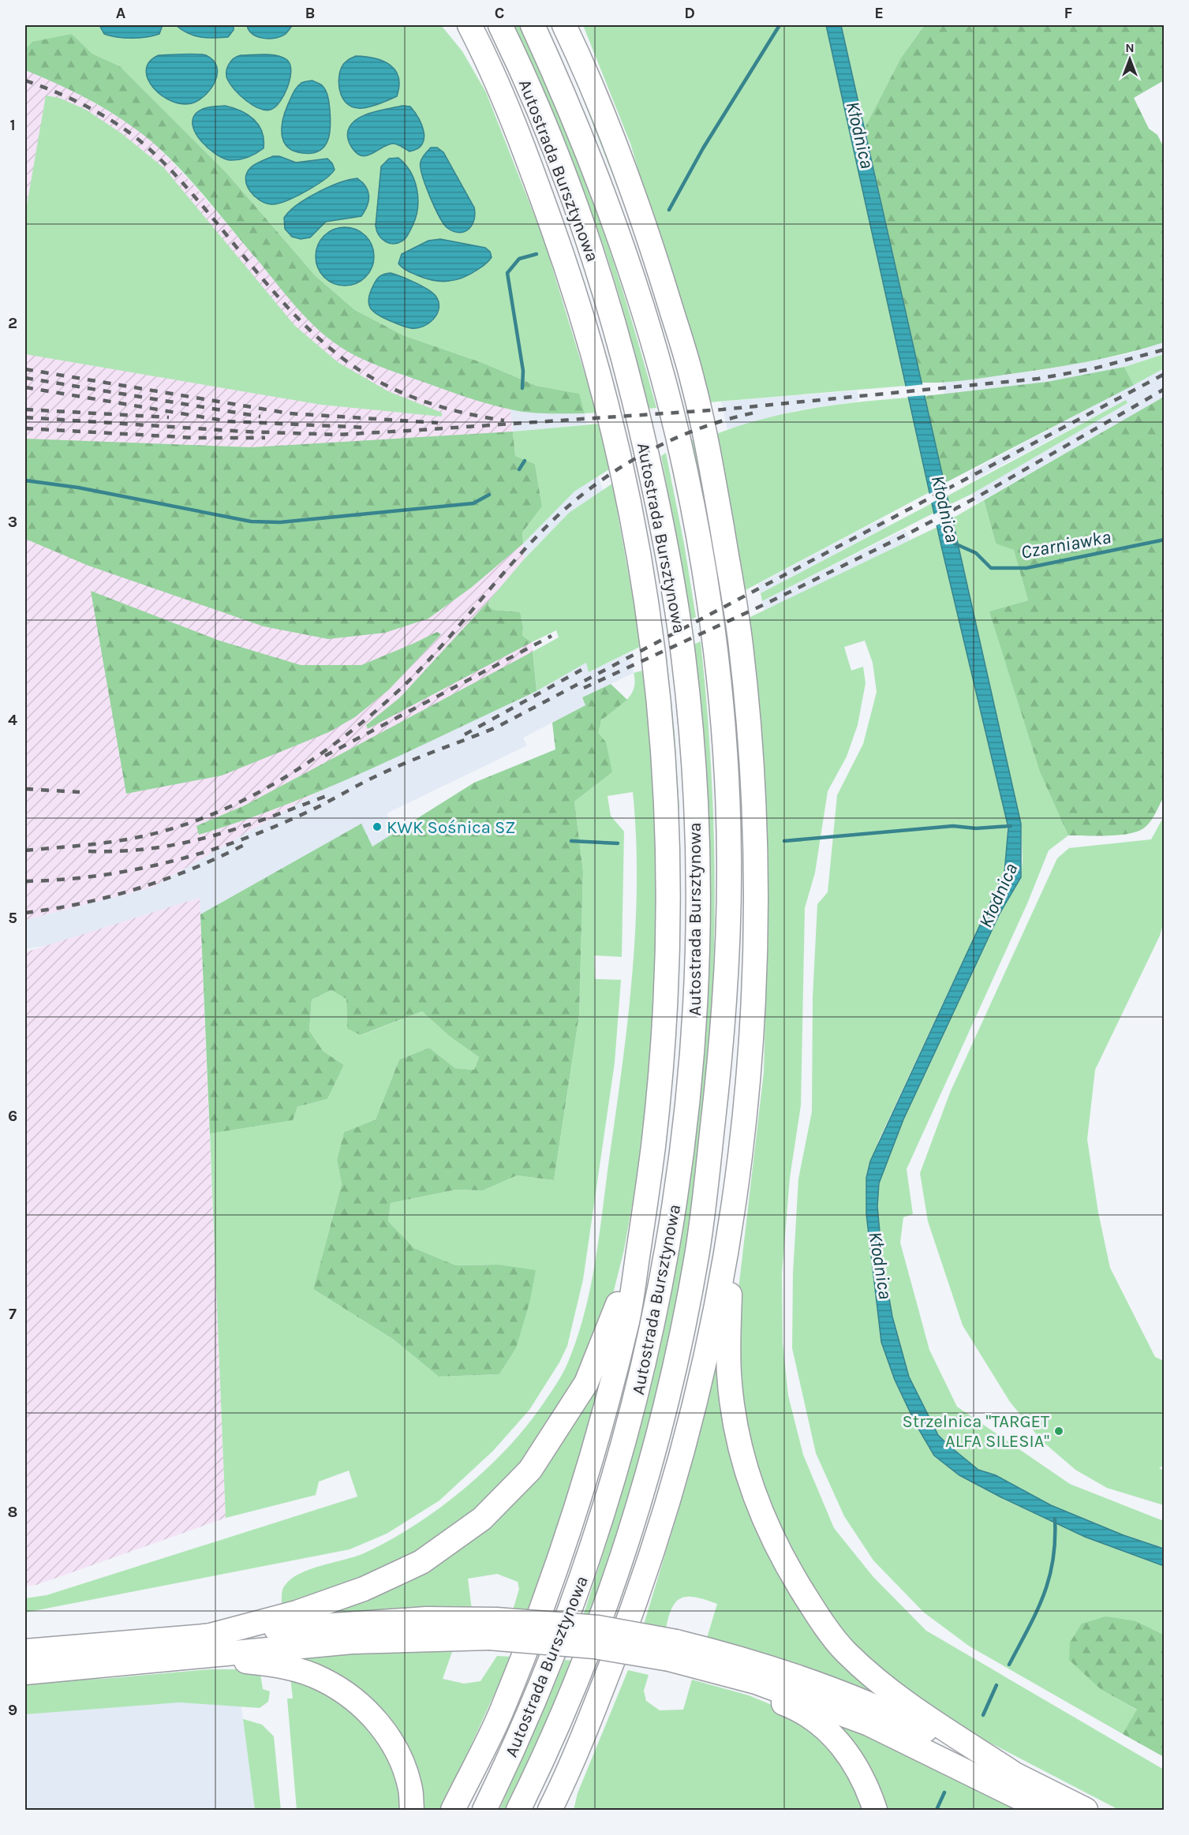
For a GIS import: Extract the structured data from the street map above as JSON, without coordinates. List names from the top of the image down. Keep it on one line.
{"streets":{"highway":["Autostrada Bursztynowa"]},"water":["Kłodnica","Czarniawka"],"places":["KWK Sośnica SZ","Strzelnica \"TARGET ALFA SILESIA\""],"north":"top","grid":{"columns":["A","B","C","D","E","F"],"rows":["1","2","3","4","5","6","7","8","9"]}}
